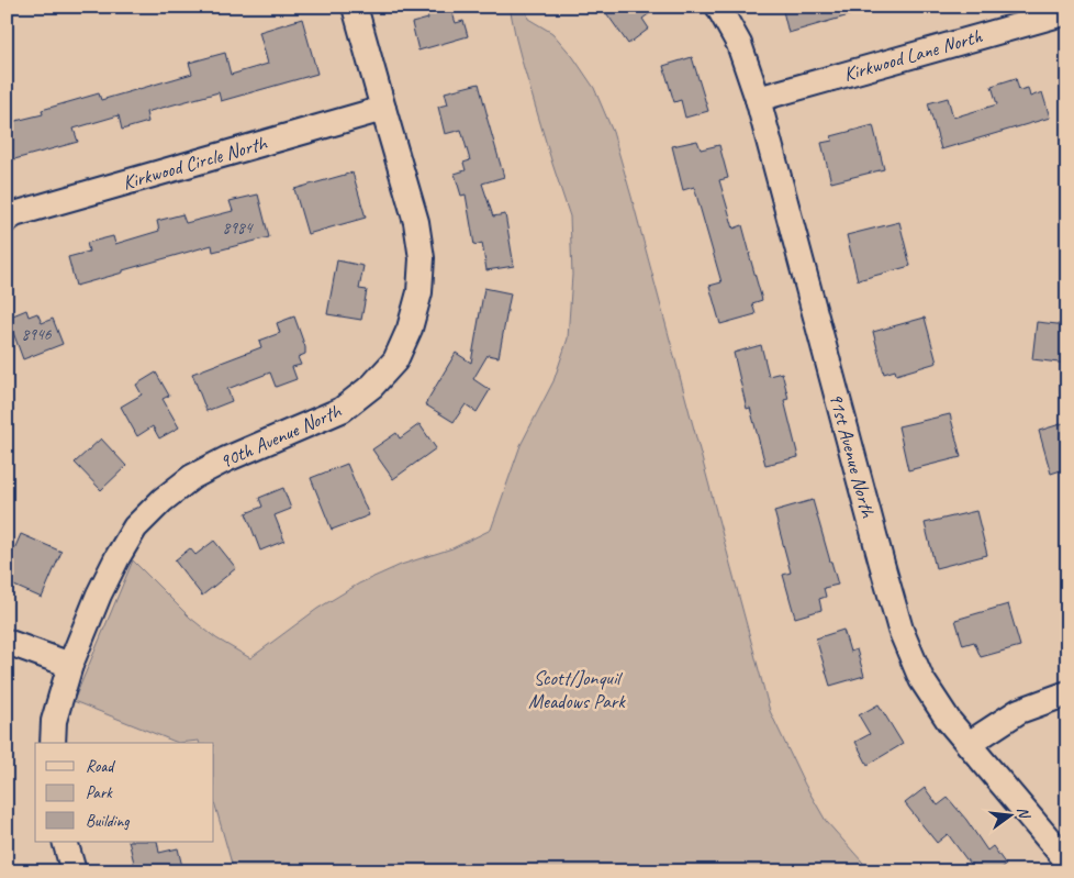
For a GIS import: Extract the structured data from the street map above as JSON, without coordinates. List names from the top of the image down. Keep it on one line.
{"streets":{"street":["Kirkwood Lane North","Kirkwood Circle North","90th Avenue North","91st Avenue North"]},"crossings":[["Kirkwood Lane North","91st Avenue North"],["Kirkwood Circle North","90th Avenue North"]],"parks":["Scott/Jonquil Meadows Park"],"house_numbers":["8984","8946"],"legend":["Road","Park","Building"],"north":"right"}
